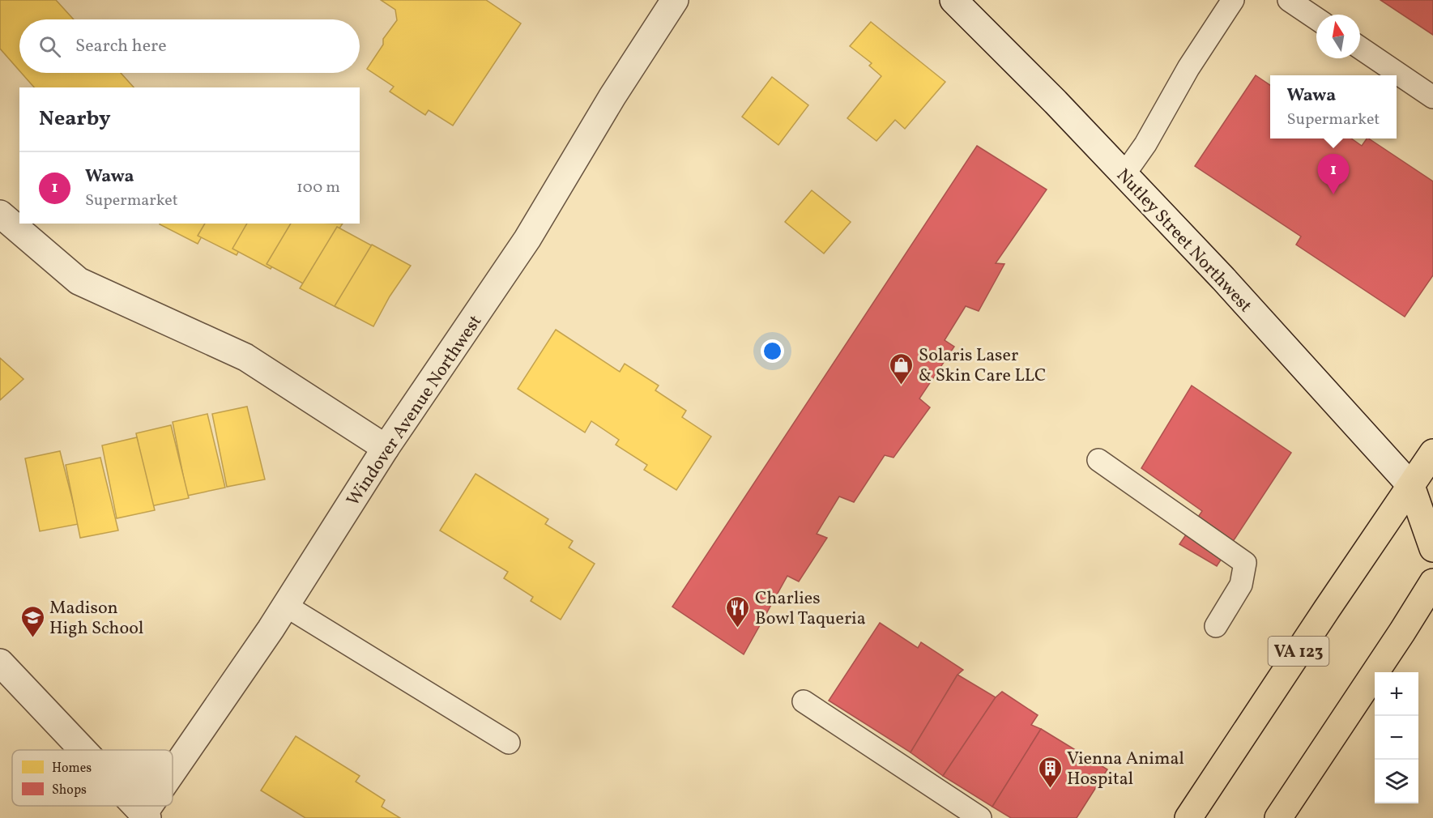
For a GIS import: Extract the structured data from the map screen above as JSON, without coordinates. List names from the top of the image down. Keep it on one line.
{"streets":{"main road":["VA 123"],"street":["Nutley Street Northwest","Windover Avenue Northwest"]},"crossings":[["Nutley Street Northwest","VA 123"]],"places":{"shop":["Solaris Laser & Skin Care LLC"],"restaurant":["Charlies Bowl Taqueria"],"school or university":["Madison High School"],"building":["Vienna Animal Hospital"]},"legend":["Homes","Shops"],"north":"top","page":{"search":"Search here","popup":["Wawa","Supermarket"],"heading":"Nearby","list":[{"mark":"1","name":"Wawa","note":"Supermarket","value":"100 m"}],"pins":"1","map_buttons":["+","−"]}}
